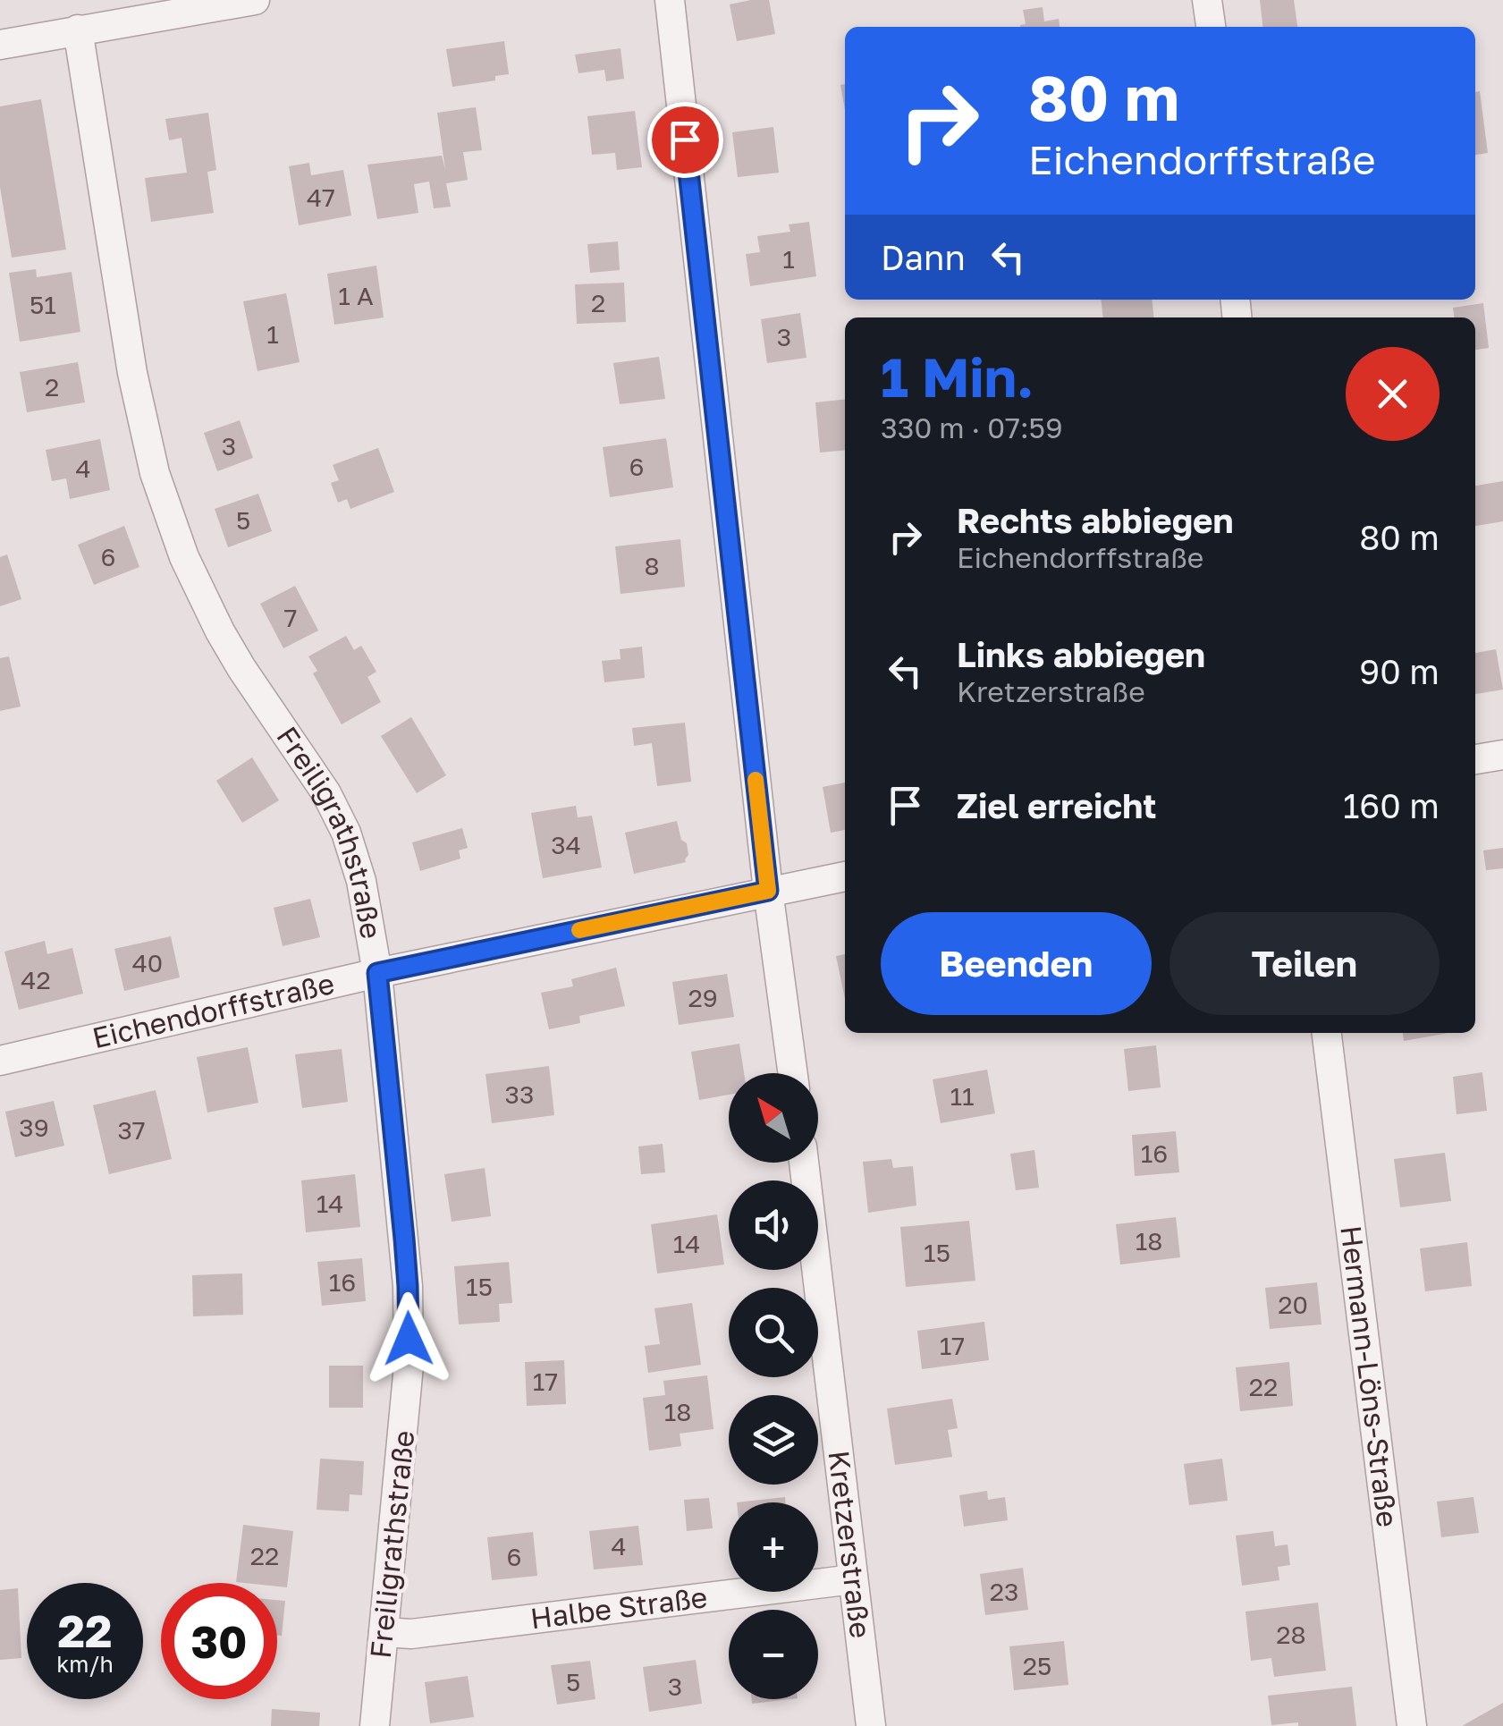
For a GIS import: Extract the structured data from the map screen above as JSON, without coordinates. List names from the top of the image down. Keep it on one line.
{"streets":{"street":["Freiligrathstraße","Eichendorffstraße","Hermann-Löns-Straße","Kretzerstraße","Halbe Straße"]},"crossings":[["Freiligrathstraße","Eichendorffstraße"],["Freiligrathstraße","Halbe Straße"],["Kretzerstraße","Halbe Straße"]],"house_numbers":["47","1","1 A","2","51","1","3","2","3","6","4","5","6","8","7","34","40","42","29","33","11","39","37","16","14","18","14","15","16","15","20","17","17","22","18","4","22","6","23","28","25","5","3"],"north":"top left","page":{"turn":["80 m","Eichendorffstraße"],"then":"Dann","heading":["1 Min.","330 m · 07:59"],"list":[{"name":"Rechts abbiegen","note":"Eichendorffstraße","value":"80 m"},{"name":"Links abbiegen","note":"Kretzerstraße","value":"90 m"},{"name":"Ziel erreicht","value":"160 m"}],"buttons":["Beenden","Teilen"],"map_buttons":["+","−"],"speed":"22 km/h","limit":"30"}}
